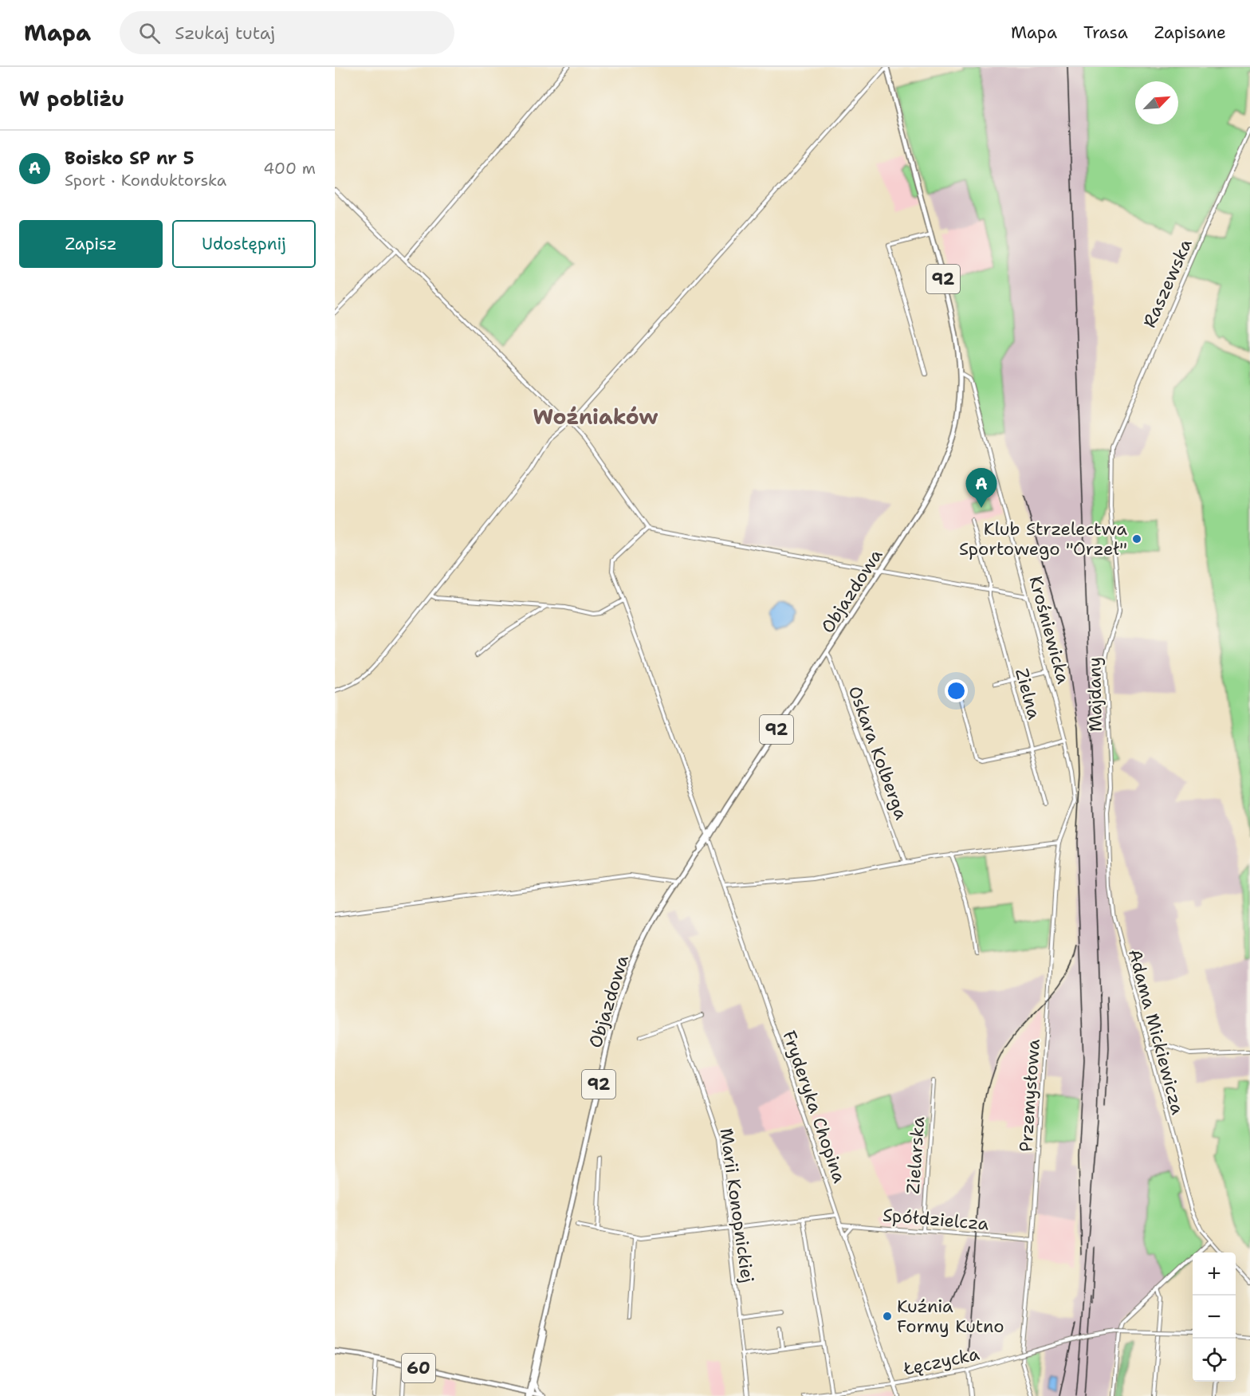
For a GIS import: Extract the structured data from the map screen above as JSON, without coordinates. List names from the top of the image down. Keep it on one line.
{"streets":{"main road":["92","Objazdowa","60"],"street":["Raszewska","Krośniewicka","Zielna","Majdany","Oskara Kolberga","Adama Mickiewicza","Przemysłowa","Fryderyka Chopina","Zielarska","Marii Konopnickiej","Spółdzielcza","Łęczycka"]},"crossings":[["92","Objazdowa"],["92","Krośniewicka"],["Raszewska","Majdany"],["Objazdowa","Krośniewicka"],["Objazdowa","Oskara Kolberga"],["Objazdowa","Fryderyka Chopina"],["Objazdowa","60"],["Krośniewicka","Przemysłowa"],["Majdany","Adama Mickiewicza"],["Przemysłowa","Spółdzielcza"],["Fryderyka Chopina","Spółdzielcza"],["Fryderyka Chopina","Łęczycka"],["Zielarska","Spółdzielcza"]],"districts":["Woźniaków"],"places":["Klub Strzelectwa Sportowego \"Orzeł\"","Kuźnia Formy Kutno"],"north":"top right","page":{"header":"Mapa","search":"Szukaj tutaj","nav":["Mapa","Trasa","Zapisane"],"heading":"W pobliżu","list":[{"mark":"A","name":"Boisko SP nr 5","note":"Sport · Konduktorska","value":"400 m"}],"buttons":["Zapisz","Udostępnij"],"pins":"A","map_buttons":["+","−"]}}
